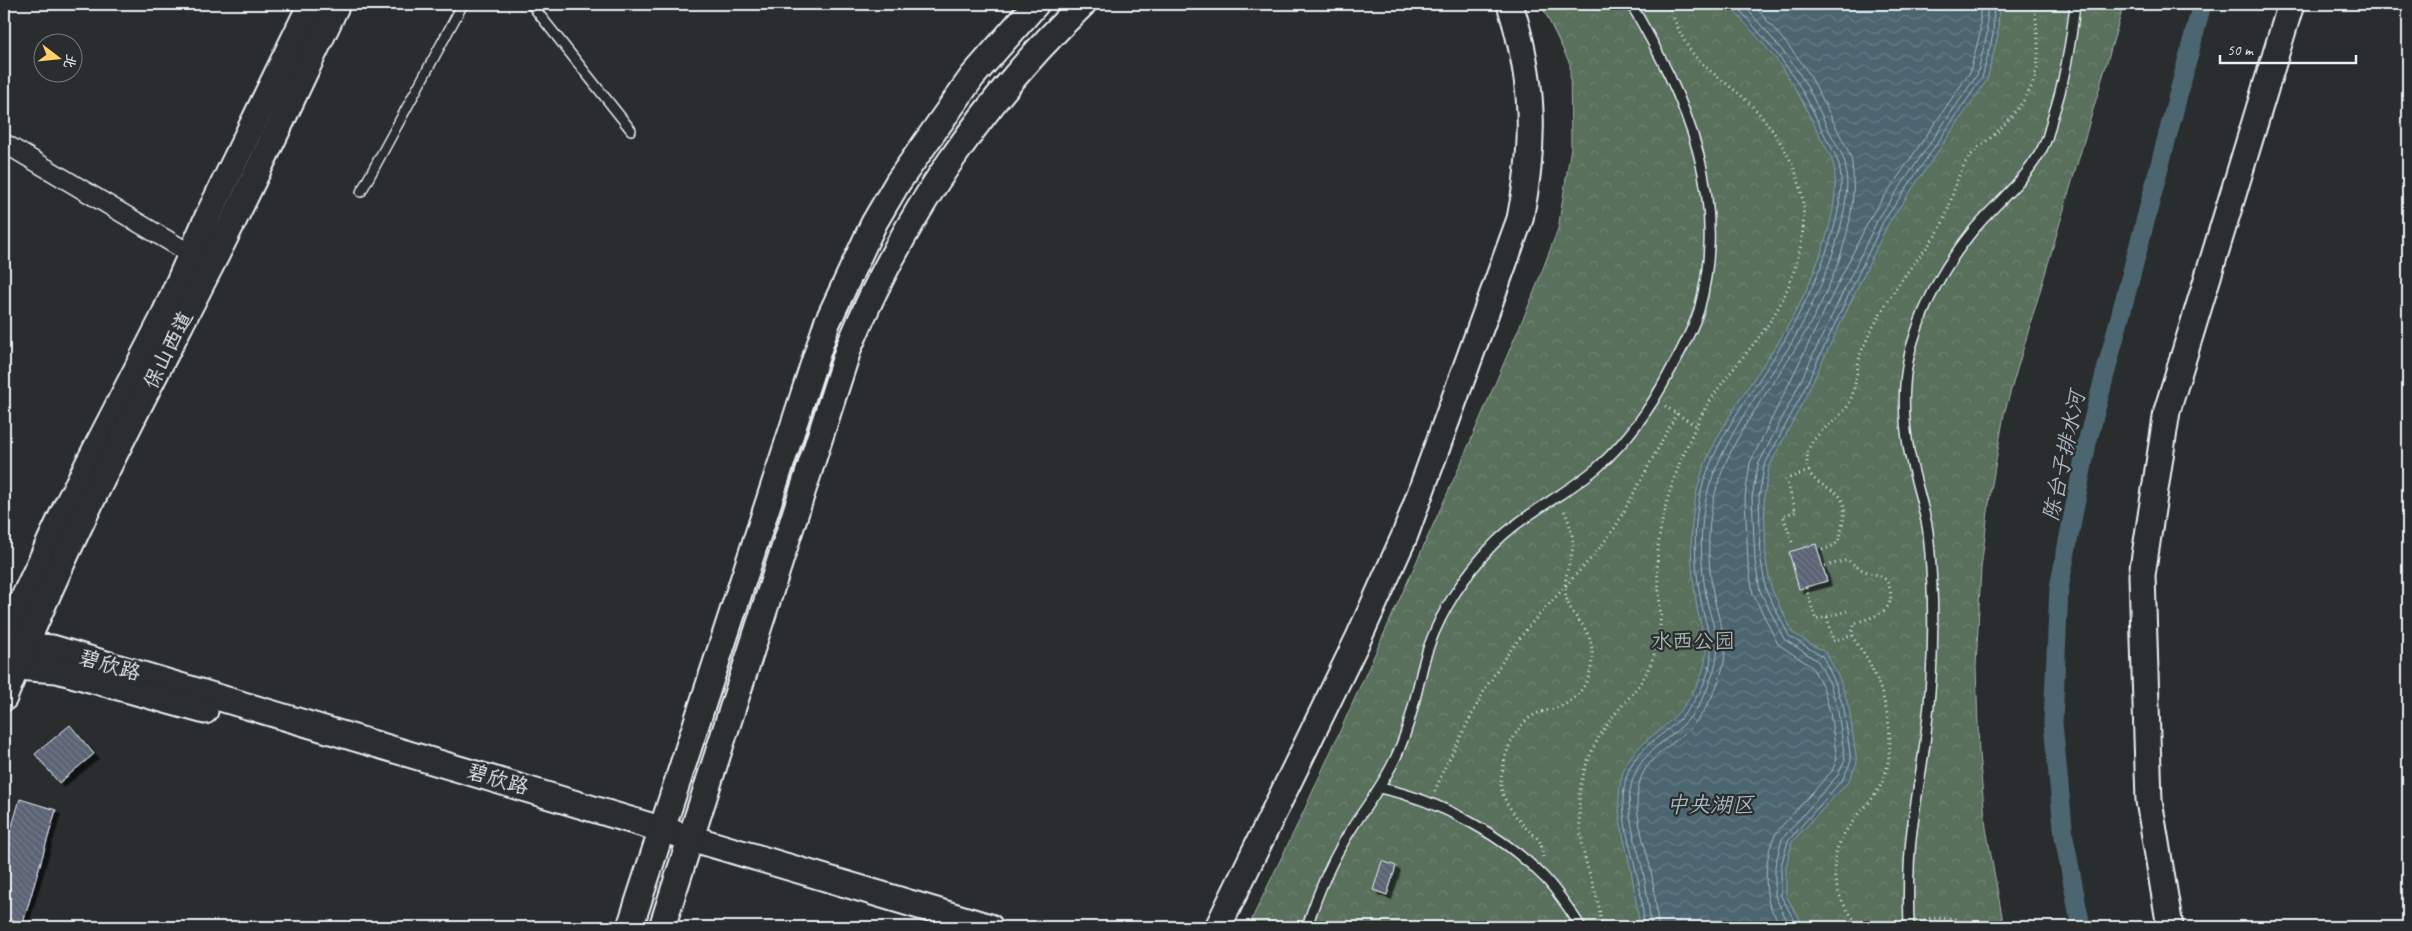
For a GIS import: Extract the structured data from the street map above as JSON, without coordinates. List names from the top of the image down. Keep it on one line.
{"streets":{"street":["保山西道","碧欣路"]},"crossings":[["保山西道","碧欣路"]],"water":["陈台子排水河","中央湖区"],"parks":["水西公园"],"scale_bar":"50 m","north":"right"}
